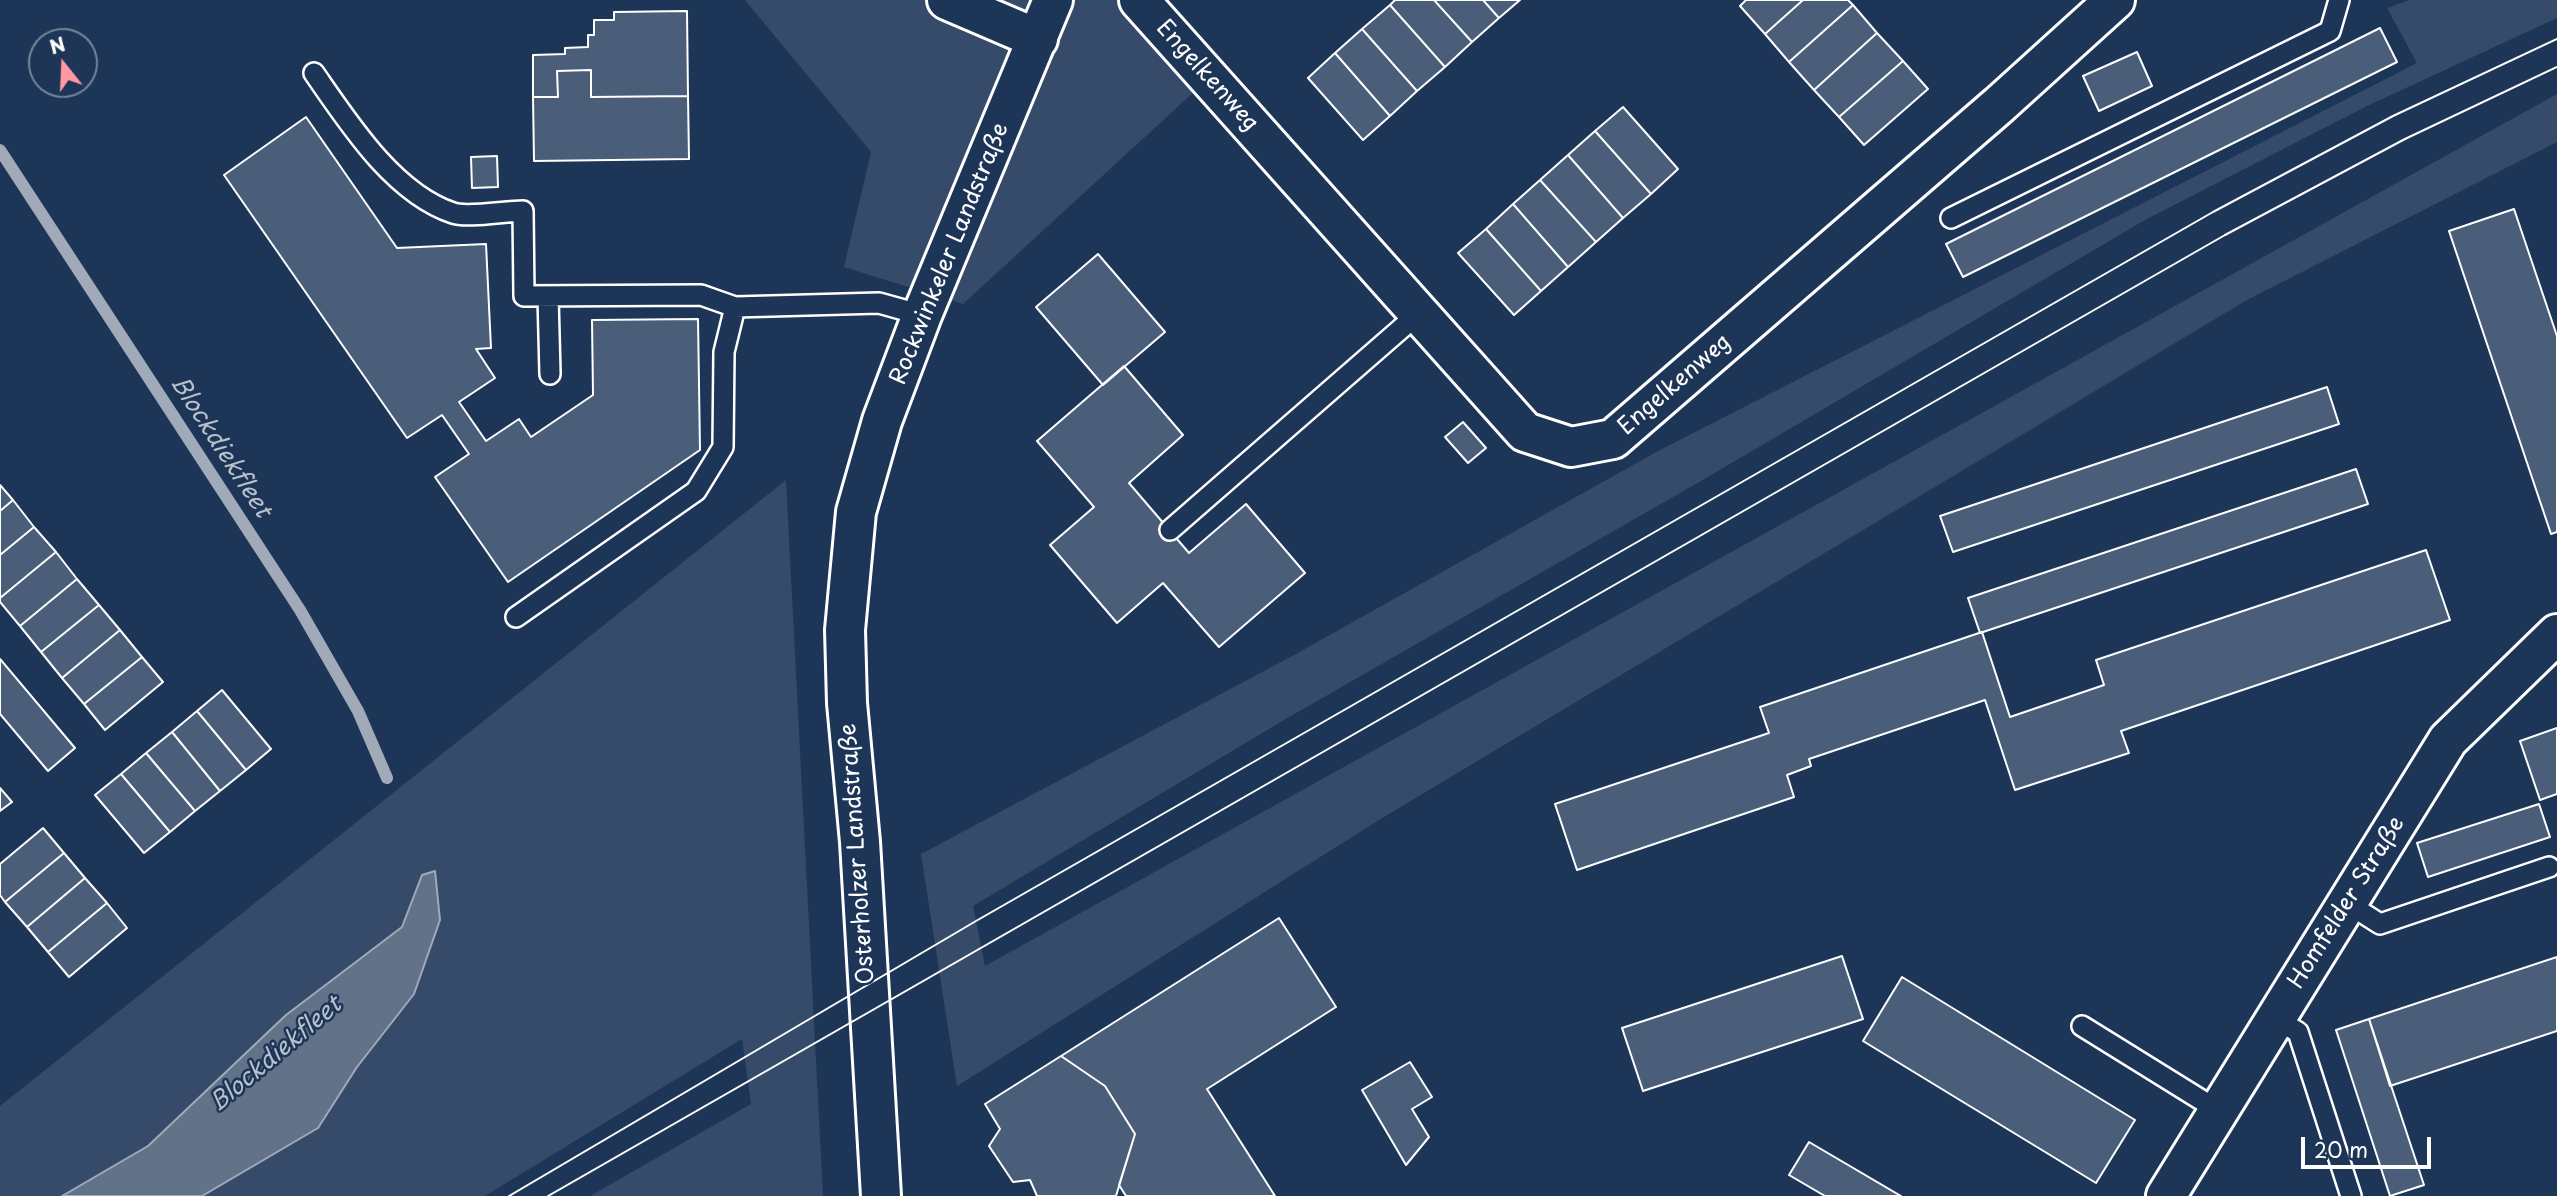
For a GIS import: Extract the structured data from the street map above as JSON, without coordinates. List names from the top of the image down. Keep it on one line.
{"streets":{"street":["Engelkenweg","Rockwinkeler Landstraße","Osterholzer Landstraße","Homfelder Straße"]},"crossings":[["Rockwinkeler Landstraße","Osterholzer Landstraße"]],"water":["Blockdiekfleet"],"scale_bar":"20 m","north":"top"}
